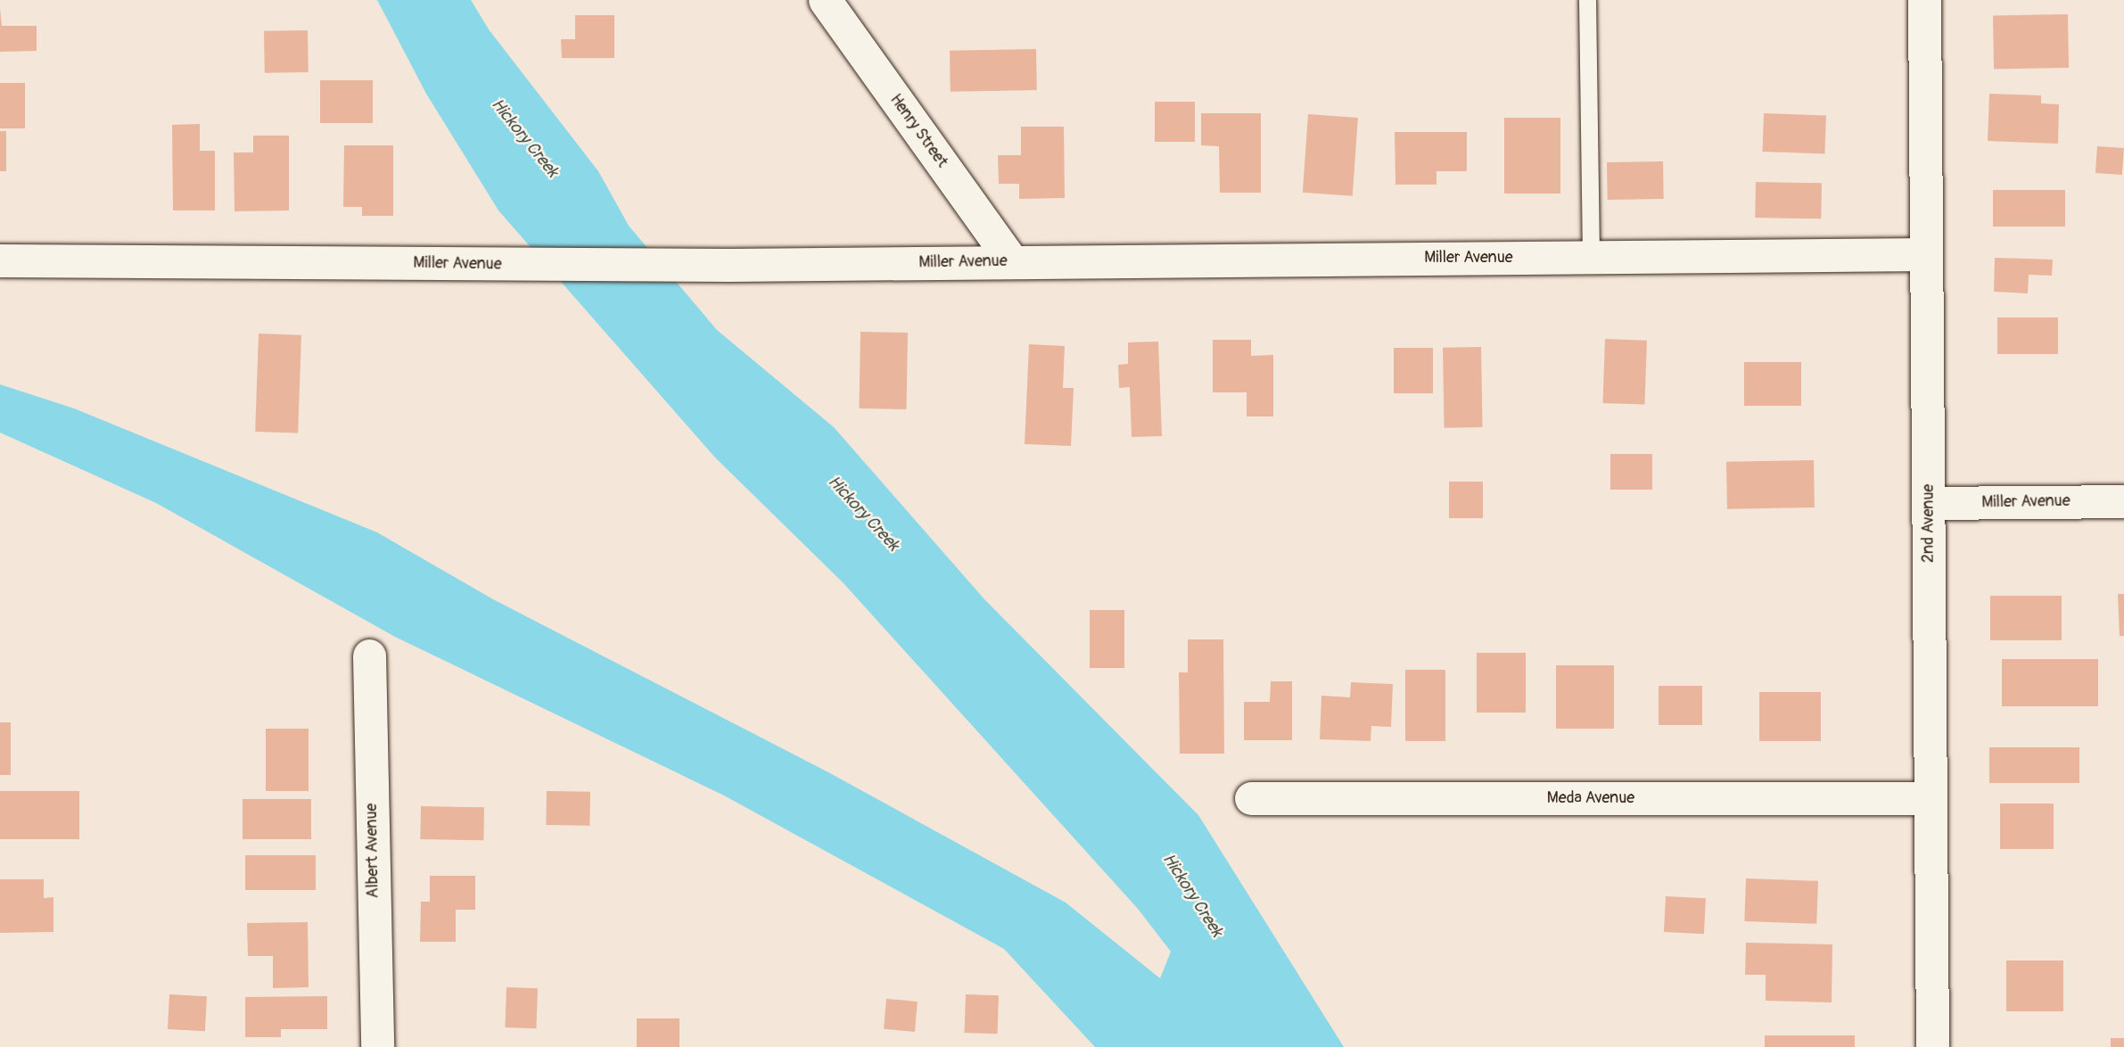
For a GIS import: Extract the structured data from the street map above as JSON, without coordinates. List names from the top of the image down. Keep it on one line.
{"streets":{"street":["Henry Street","Miller Avenue","2nd Avenue","Meda Avenue","Albert Avenue"]},"crossings":[["Henry Street","Miller Avenue"],["Miller Avenue","2nd Avenue"],["2nd Avenue","Meda Avenue"]],"water":["Hickory Creek"]}
